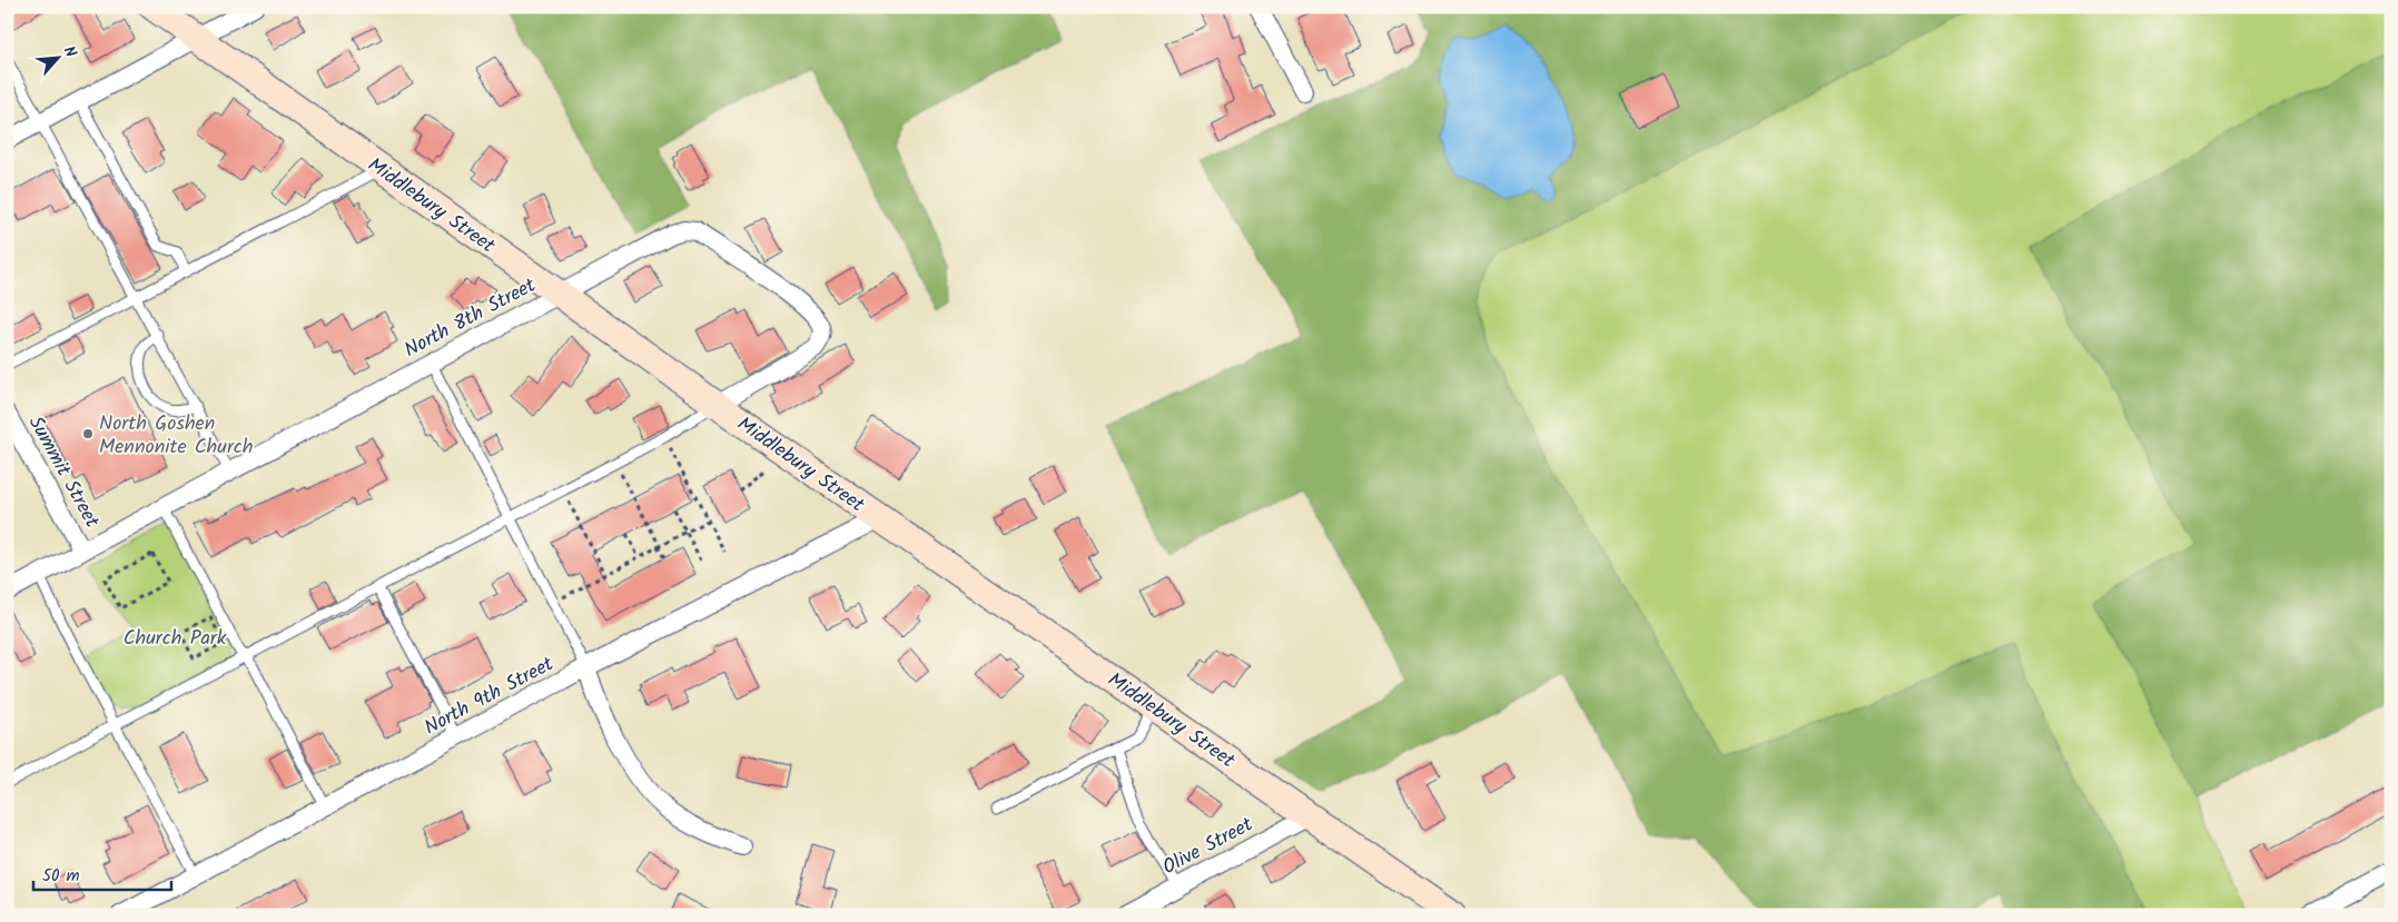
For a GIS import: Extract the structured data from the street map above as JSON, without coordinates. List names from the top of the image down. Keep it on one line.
{"streets":{"main road":["Middlebury Street"],"street":["North 8th Street","Summit Street","North 9th Street","Olive Street"]},"crossings":[["Middlebury Street","North 8th Street"],["Middlebury Street","North 9th Street"],["Middlebury Street","Olive Street"],["North 8th Street","Summit Street"]],"parks":["Church Park"],"places":["North Goshen Mennonite Church"],"scale_bar":"50 m","north":"top right"}
